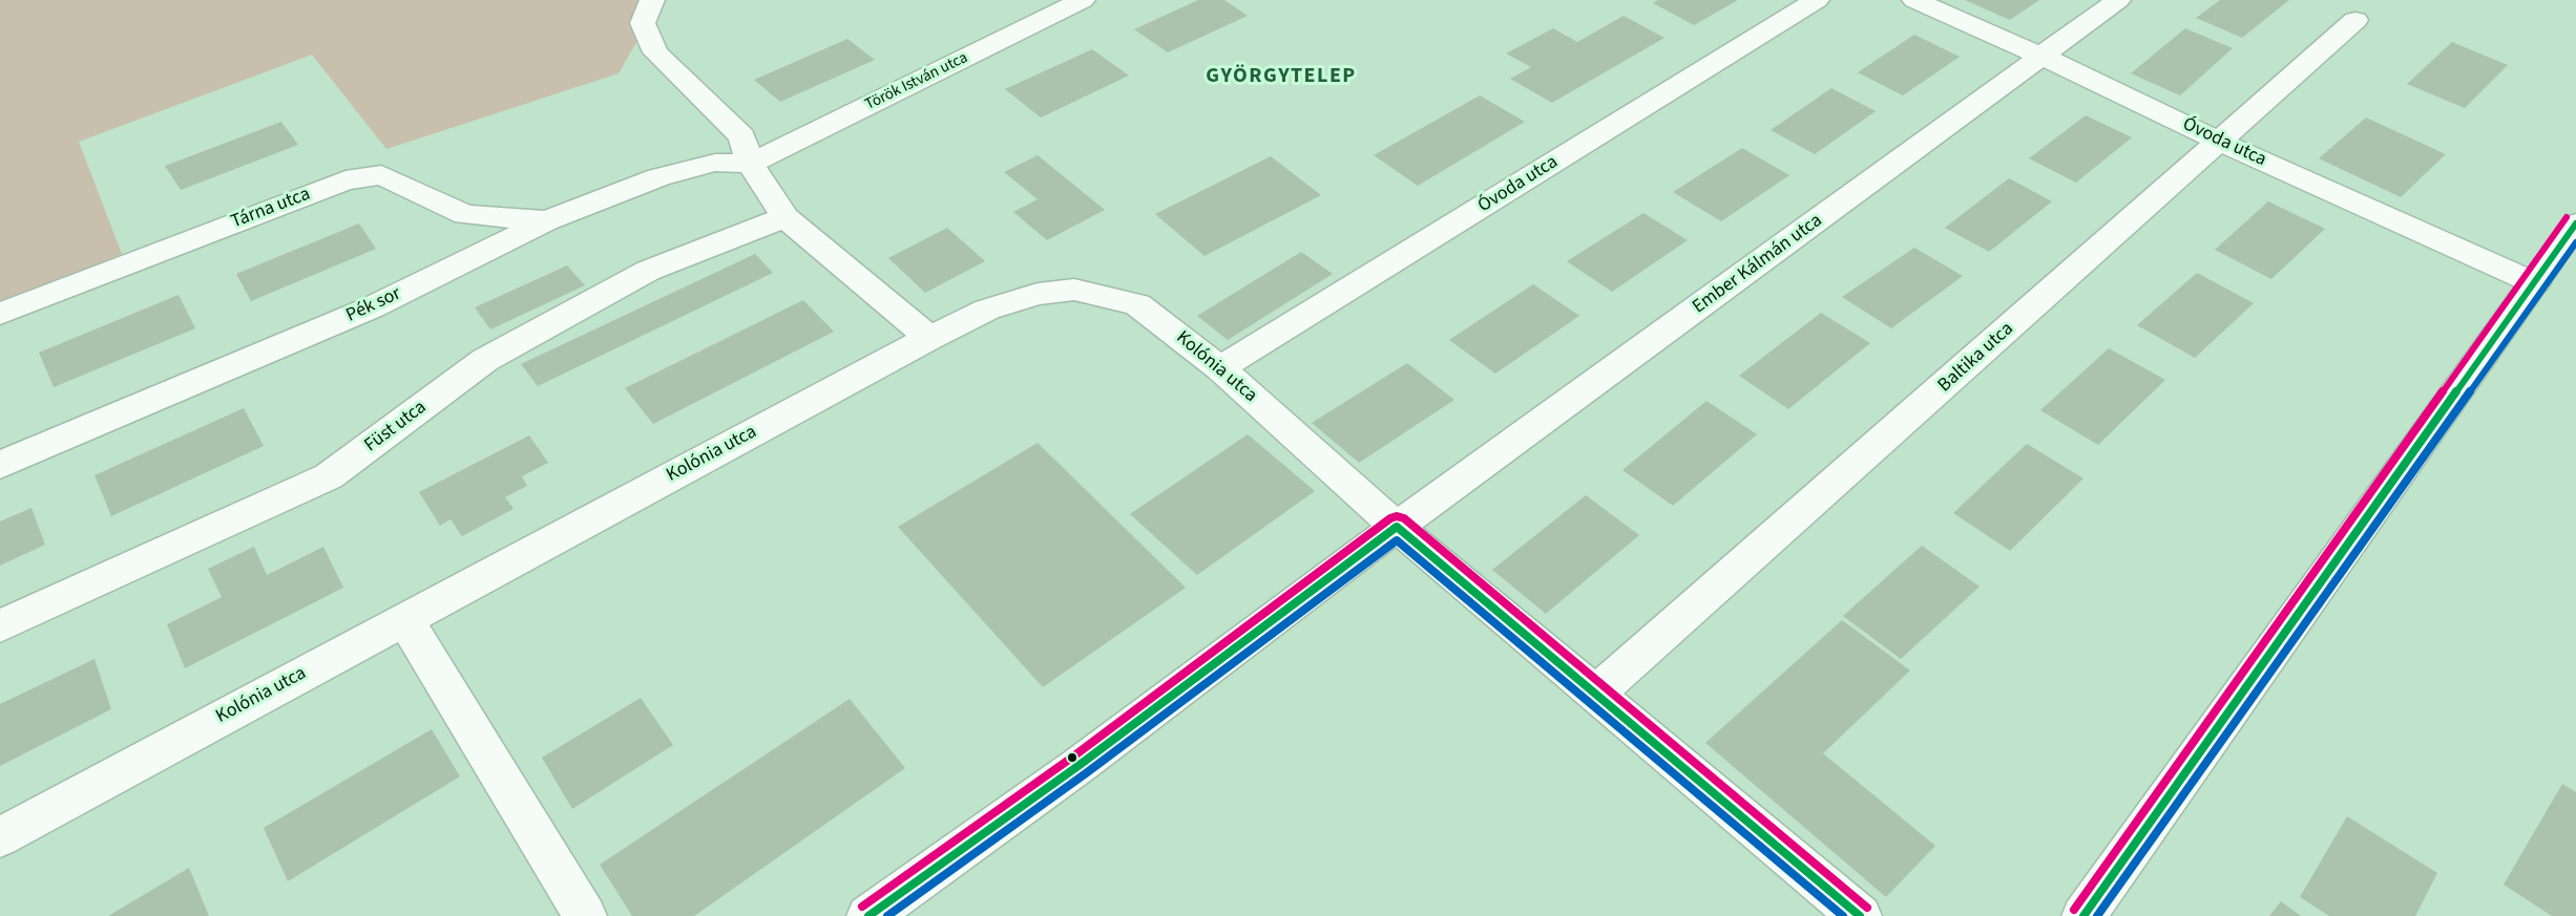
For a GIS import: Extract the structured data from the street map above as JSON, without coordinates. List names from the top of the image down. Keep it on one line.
{"streets":{"street":["Török István utca","Óvoda utca","Tárna utca","Ember Kálmán utca","Pék sor","Baltika utca","Kolónia utca","Füst utca"]},"crossings":[["Török István utca","Pék sor"],["Óvoda utca","Ember Kálmán utca"],["Óvoda utca","Baltika utca"],["Óvoda utca","Kolónia utca"],["Tárna utca","Pék sor"],["Ember Kálmán utca","Kolónia utca"],["Baltika utca","Kolónia utca"]],"districts":["GYÖRGYTELEP"]}
